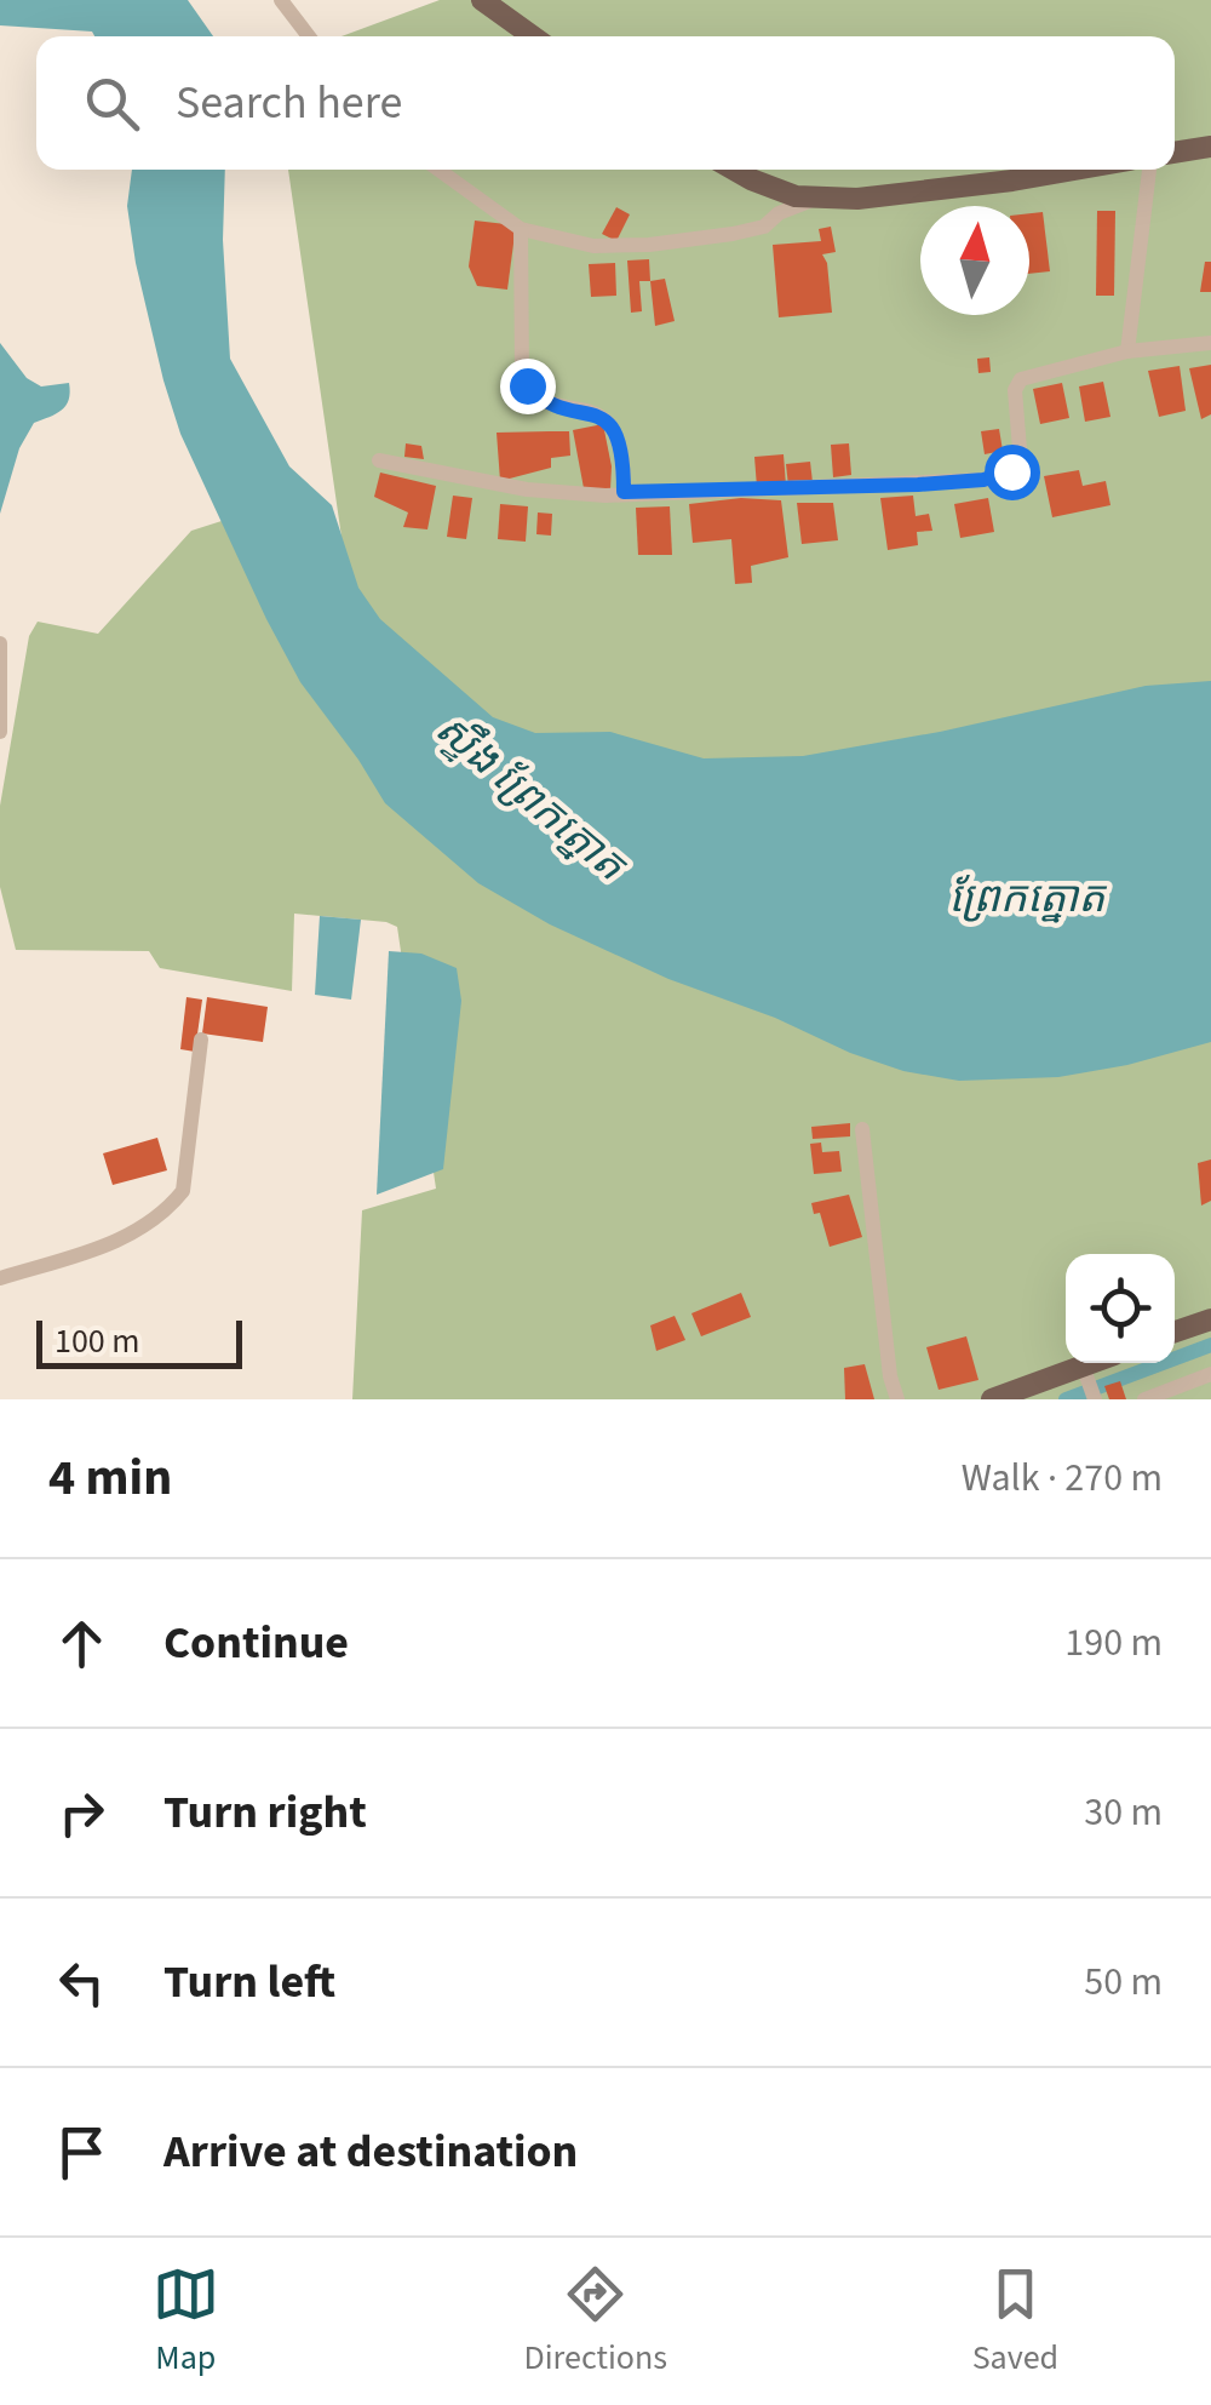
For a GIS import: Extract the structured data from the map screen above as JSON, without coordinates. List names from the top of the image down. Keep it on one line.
{"water":["ស្ទឹង ព្រែកត្នោត","ព្រែកត្នោត"],"scale_bar":"100 m","north":"top","page":{"search":"Search here","scale":"100 m","heading":["4 min","Walk · 270 m"],"list":[["Continue","190 m"],["Turn right","30 m"],["Turn left","50 m"],"Arrive at destination"],"nav":["Map","Directions","Saved"]}}
